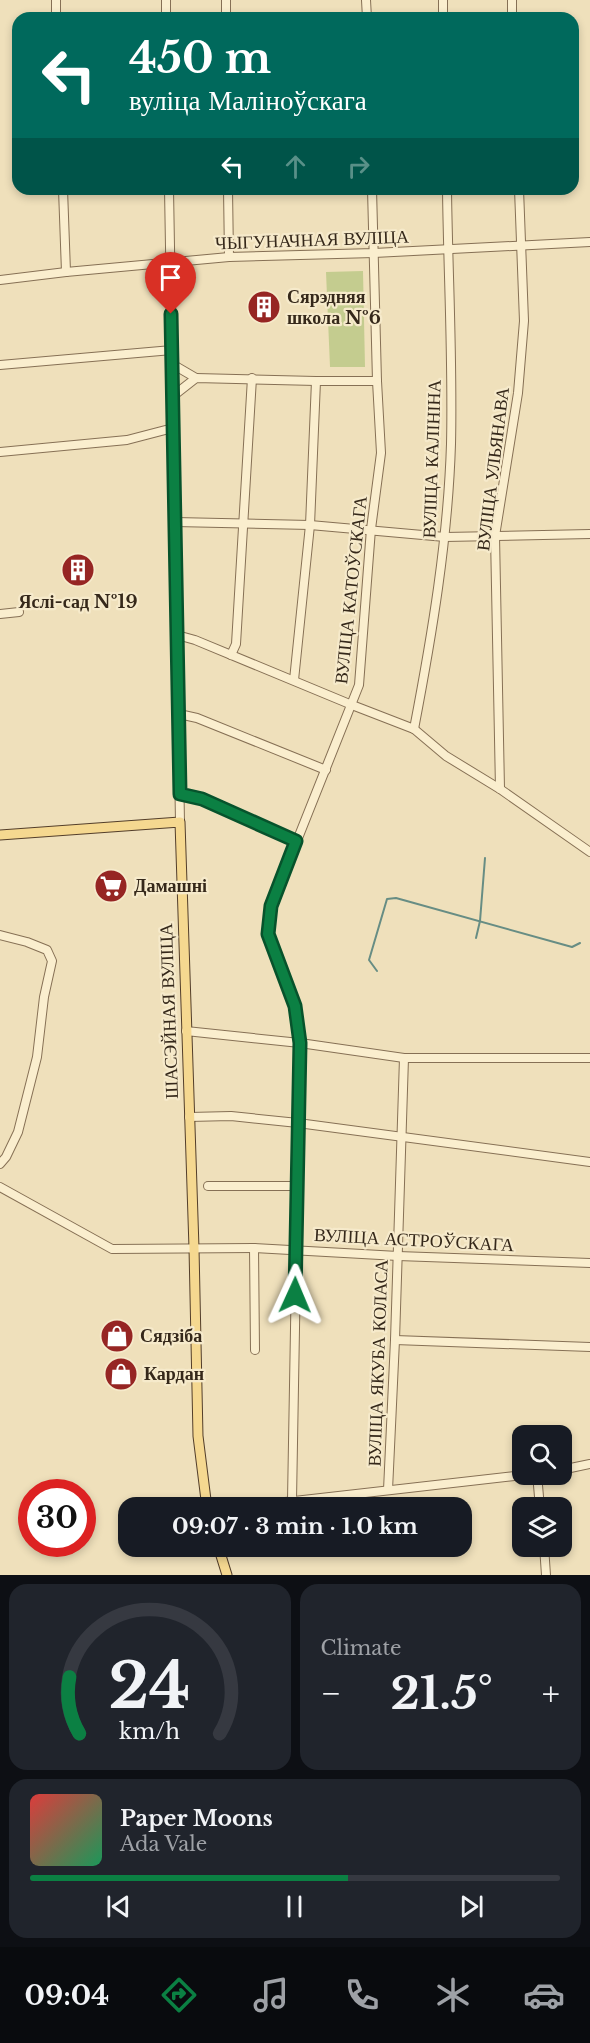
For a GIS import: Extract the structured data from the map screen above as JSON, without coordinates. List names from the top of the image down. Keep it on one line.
{"streets":{"main road":["ШАСЭЙНАЯ ВУЛІЦА"],"street":["ЧЫГУНАЧНАЯ ВУЛІЦА","ВУЛІЦА КАЛІНІНА","ВУЛІЦА УЛЬЯНАВА","ВУЛІЦА КАТОЎСКАГА","ВУЛІЦА АСТРОЎСКАГА","ВУЛІЦА ЯКУБА КОЛАСА"]},"crossings":[["ЧЫГУНАЧНАЯ ВУЛІЦА","ВУЛІЦА КАЛІНІНА"],["ЧЫГУНАЧНАЯ ВУЛІЦА","ВУЛІЦА УЛЬЯНАВА"],["ЧЫГУНАЧНАЯ ВУЛІЦА","ВУЛІЦА КАТОЎСКАГА"],["ЧЫГУНАЧНАЯ ВУЛІЦА","ШАСЭЙНАЯ ВУЛІЦА"],["ВУЛІЦА КАТОЎСКАГА","ВУЛІЦА АСТРОЎСКАГА"],["ШАСЭЙНАЯ ВУЛІЦА","ВУЛІЦА АСТРОЎСКАГА"],["ВУЛІЦА АСТРОЎСКАГА","ВУЛІЦА ЯКУБА КОЛАСА"]],"places":{"building":["Сярэдняя школа №6","Яслі-сад №19"],"supermarket":["Дамашні"],"shop":["Сядзіба","Кардан"]},"page":{"turn":["450 m","вуліца Маліноўскага"],"limit":"30","trip":"09:07 · 3 min · 1.0 km","tile":"Climate","heat":["−","21.5°","+"],"song":["Paper Moons","Ada Vale"],"tabs":"09:04","gauge":["24","km/h"]}}
